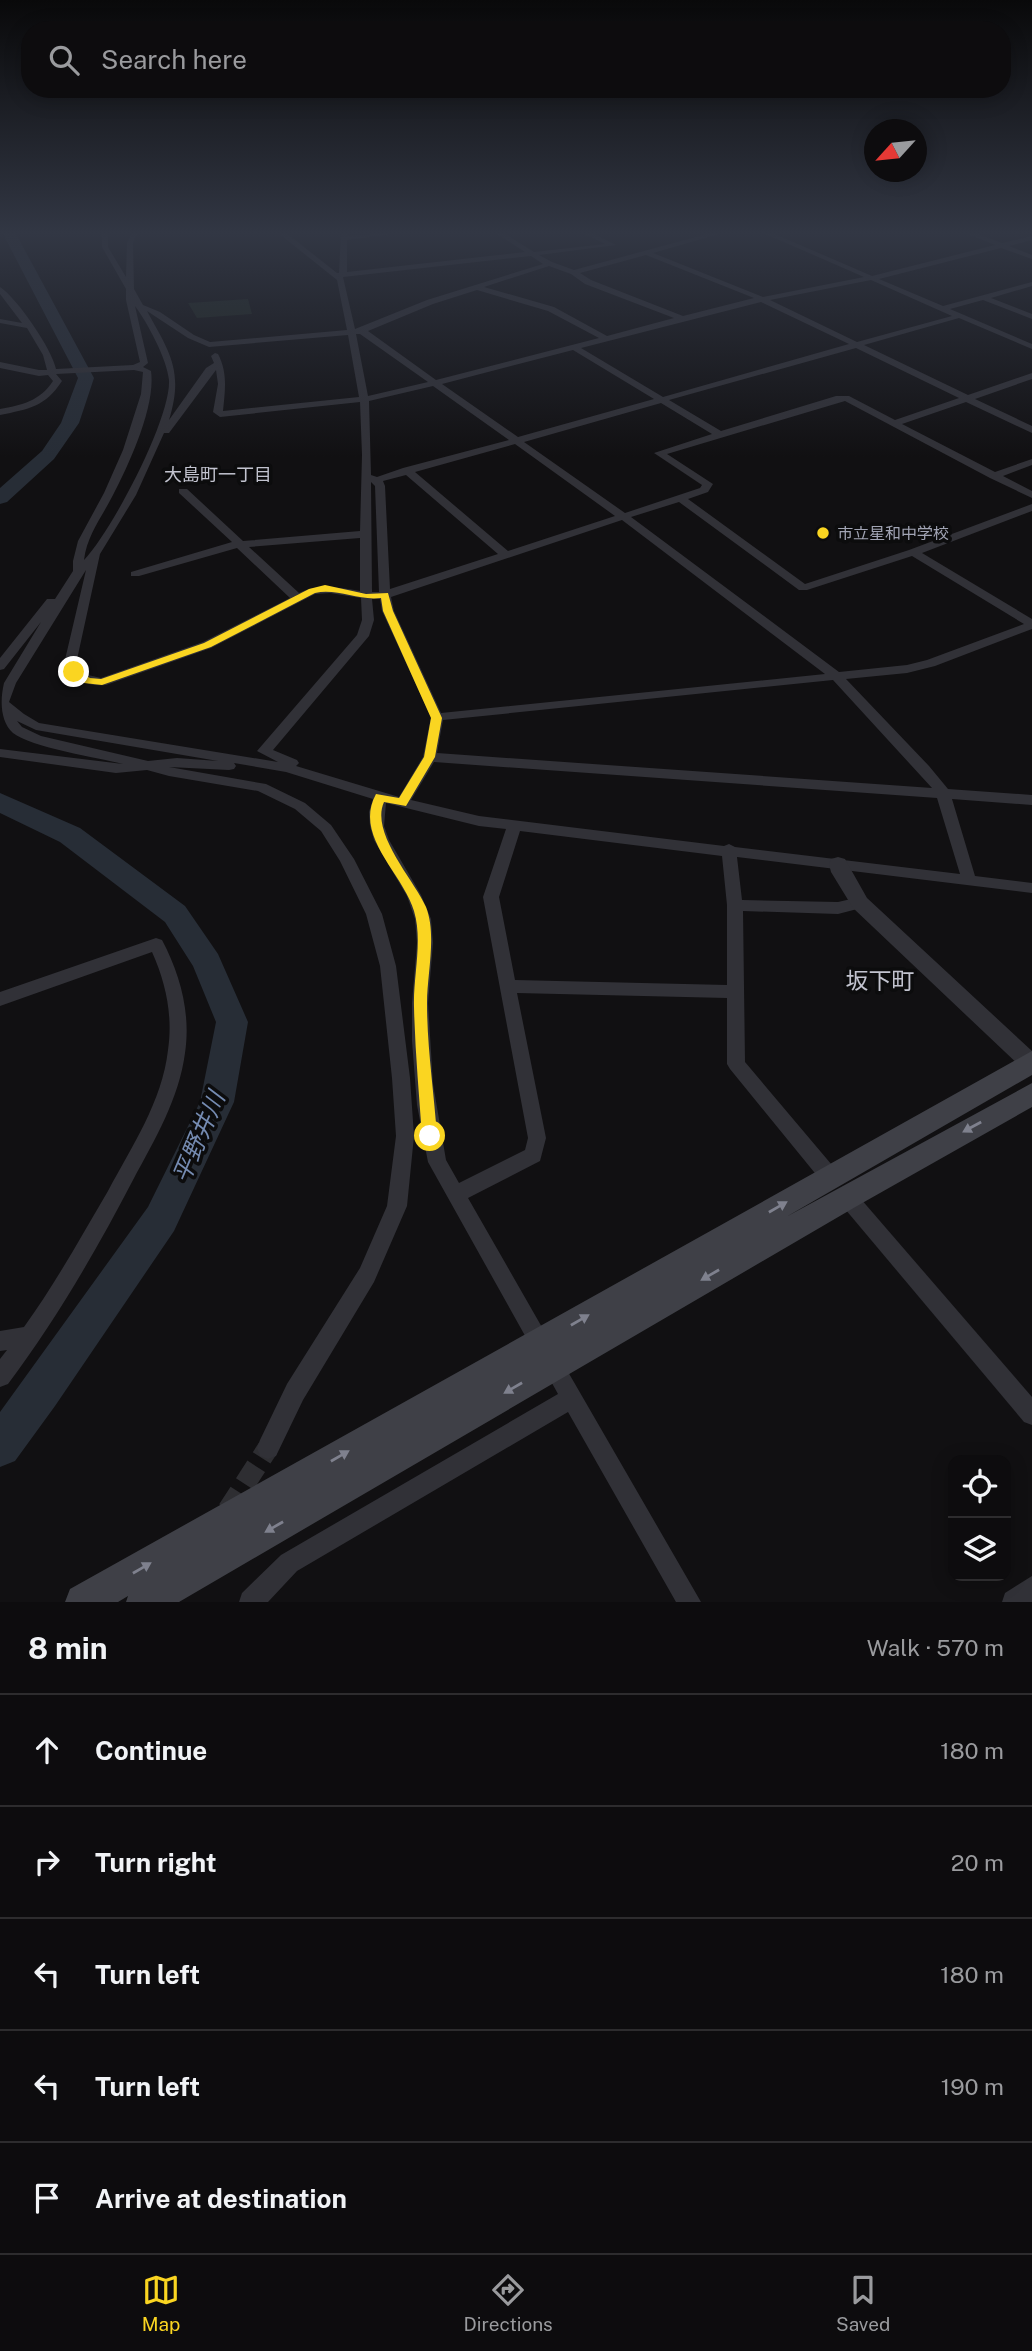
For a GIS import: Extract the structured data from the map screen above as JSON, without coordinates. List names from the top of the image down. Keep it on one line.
{"districts":["大島町一丁目","坂下町"],"water":["平野井川"],"places":["市立星和中学校"],"north":"bottom left","page":{"search":"Search here","heading":["8 min","Walk · 570 m"],"list":[["Continue","180 m"],["Turn right","20 m"],["Turn left","180 m"],["Turn left","190 m"],"Arrive at destination"],"nav":["Map","Directions","Saved"]}}
